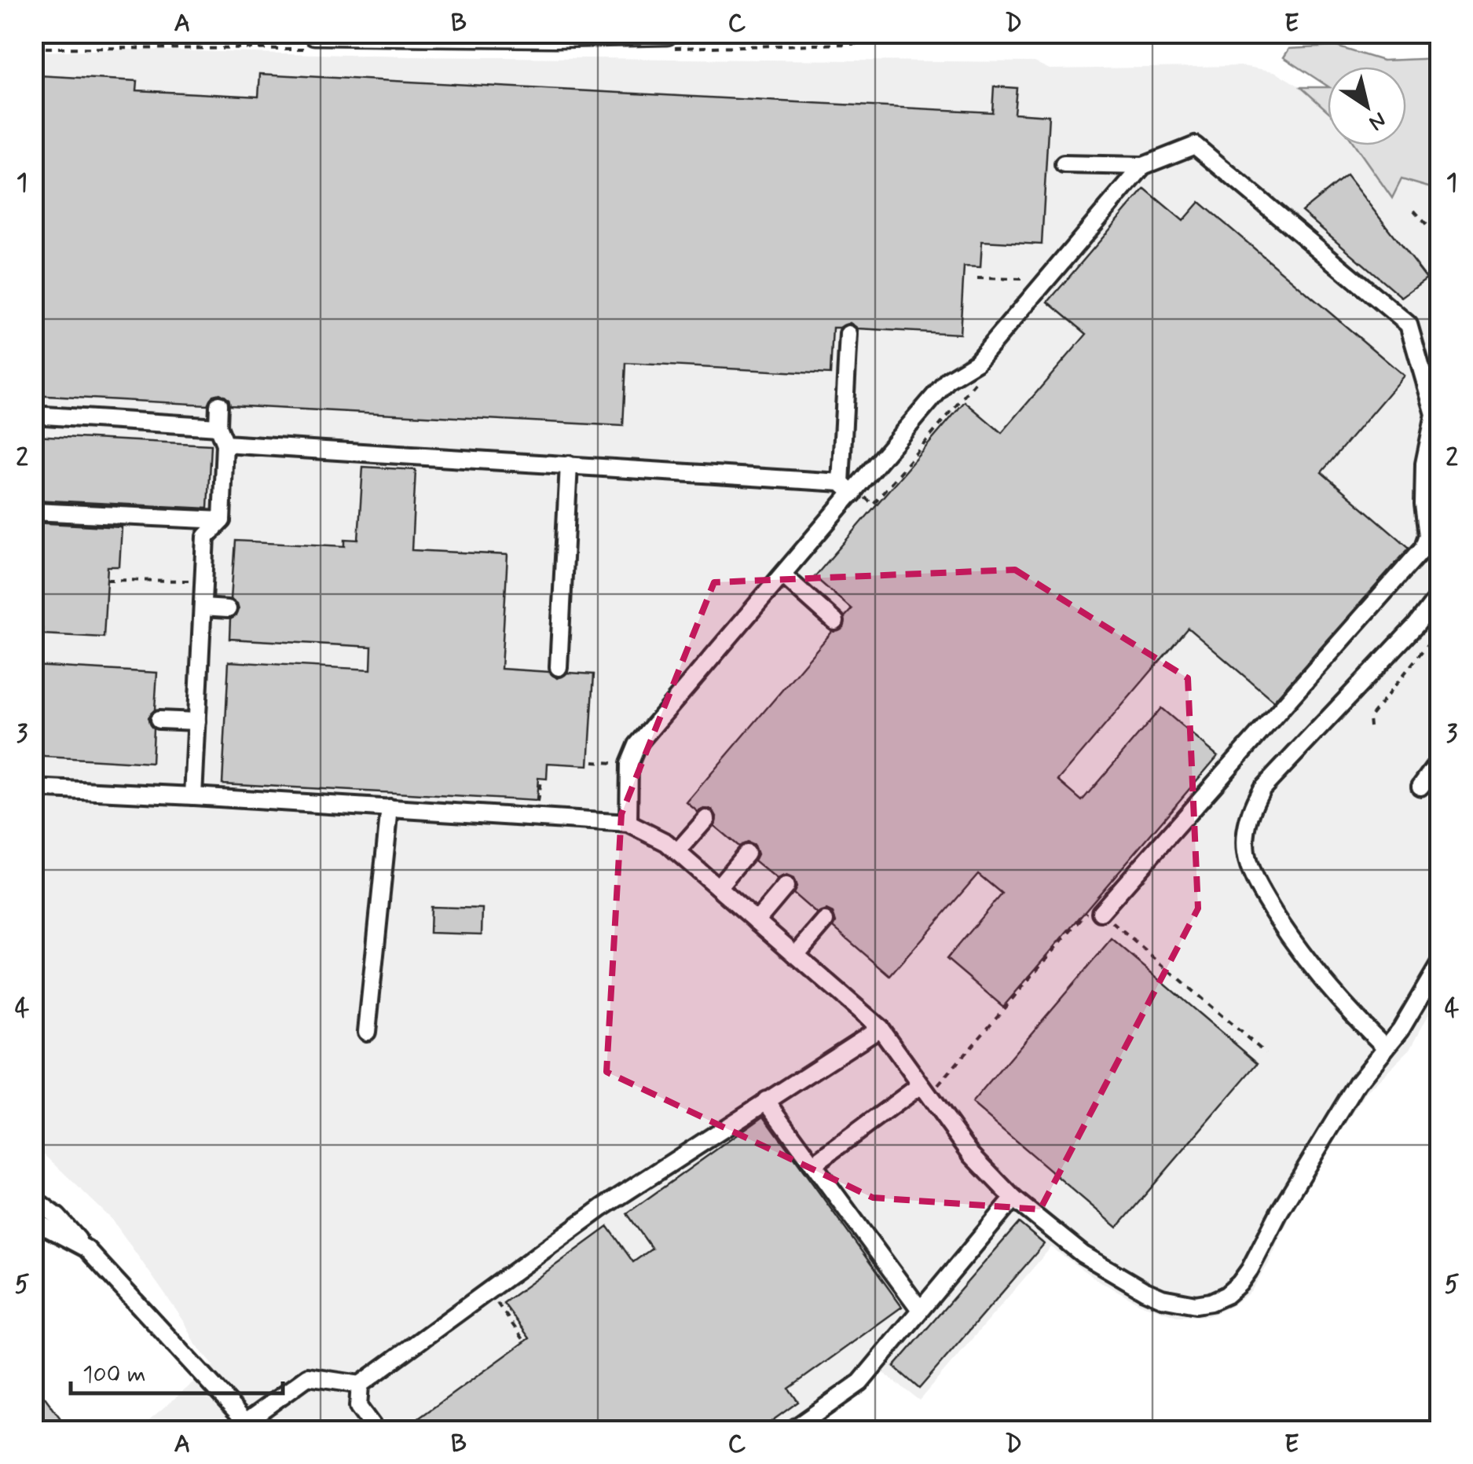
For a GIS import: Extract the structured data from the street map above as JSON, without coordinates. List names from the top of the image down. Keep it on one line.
{"scale_bar":"100 m","north":"bottom right","grid":{"columns":["A","B","C","D","E"],"rows":["1","2","3","4","5"]}}
